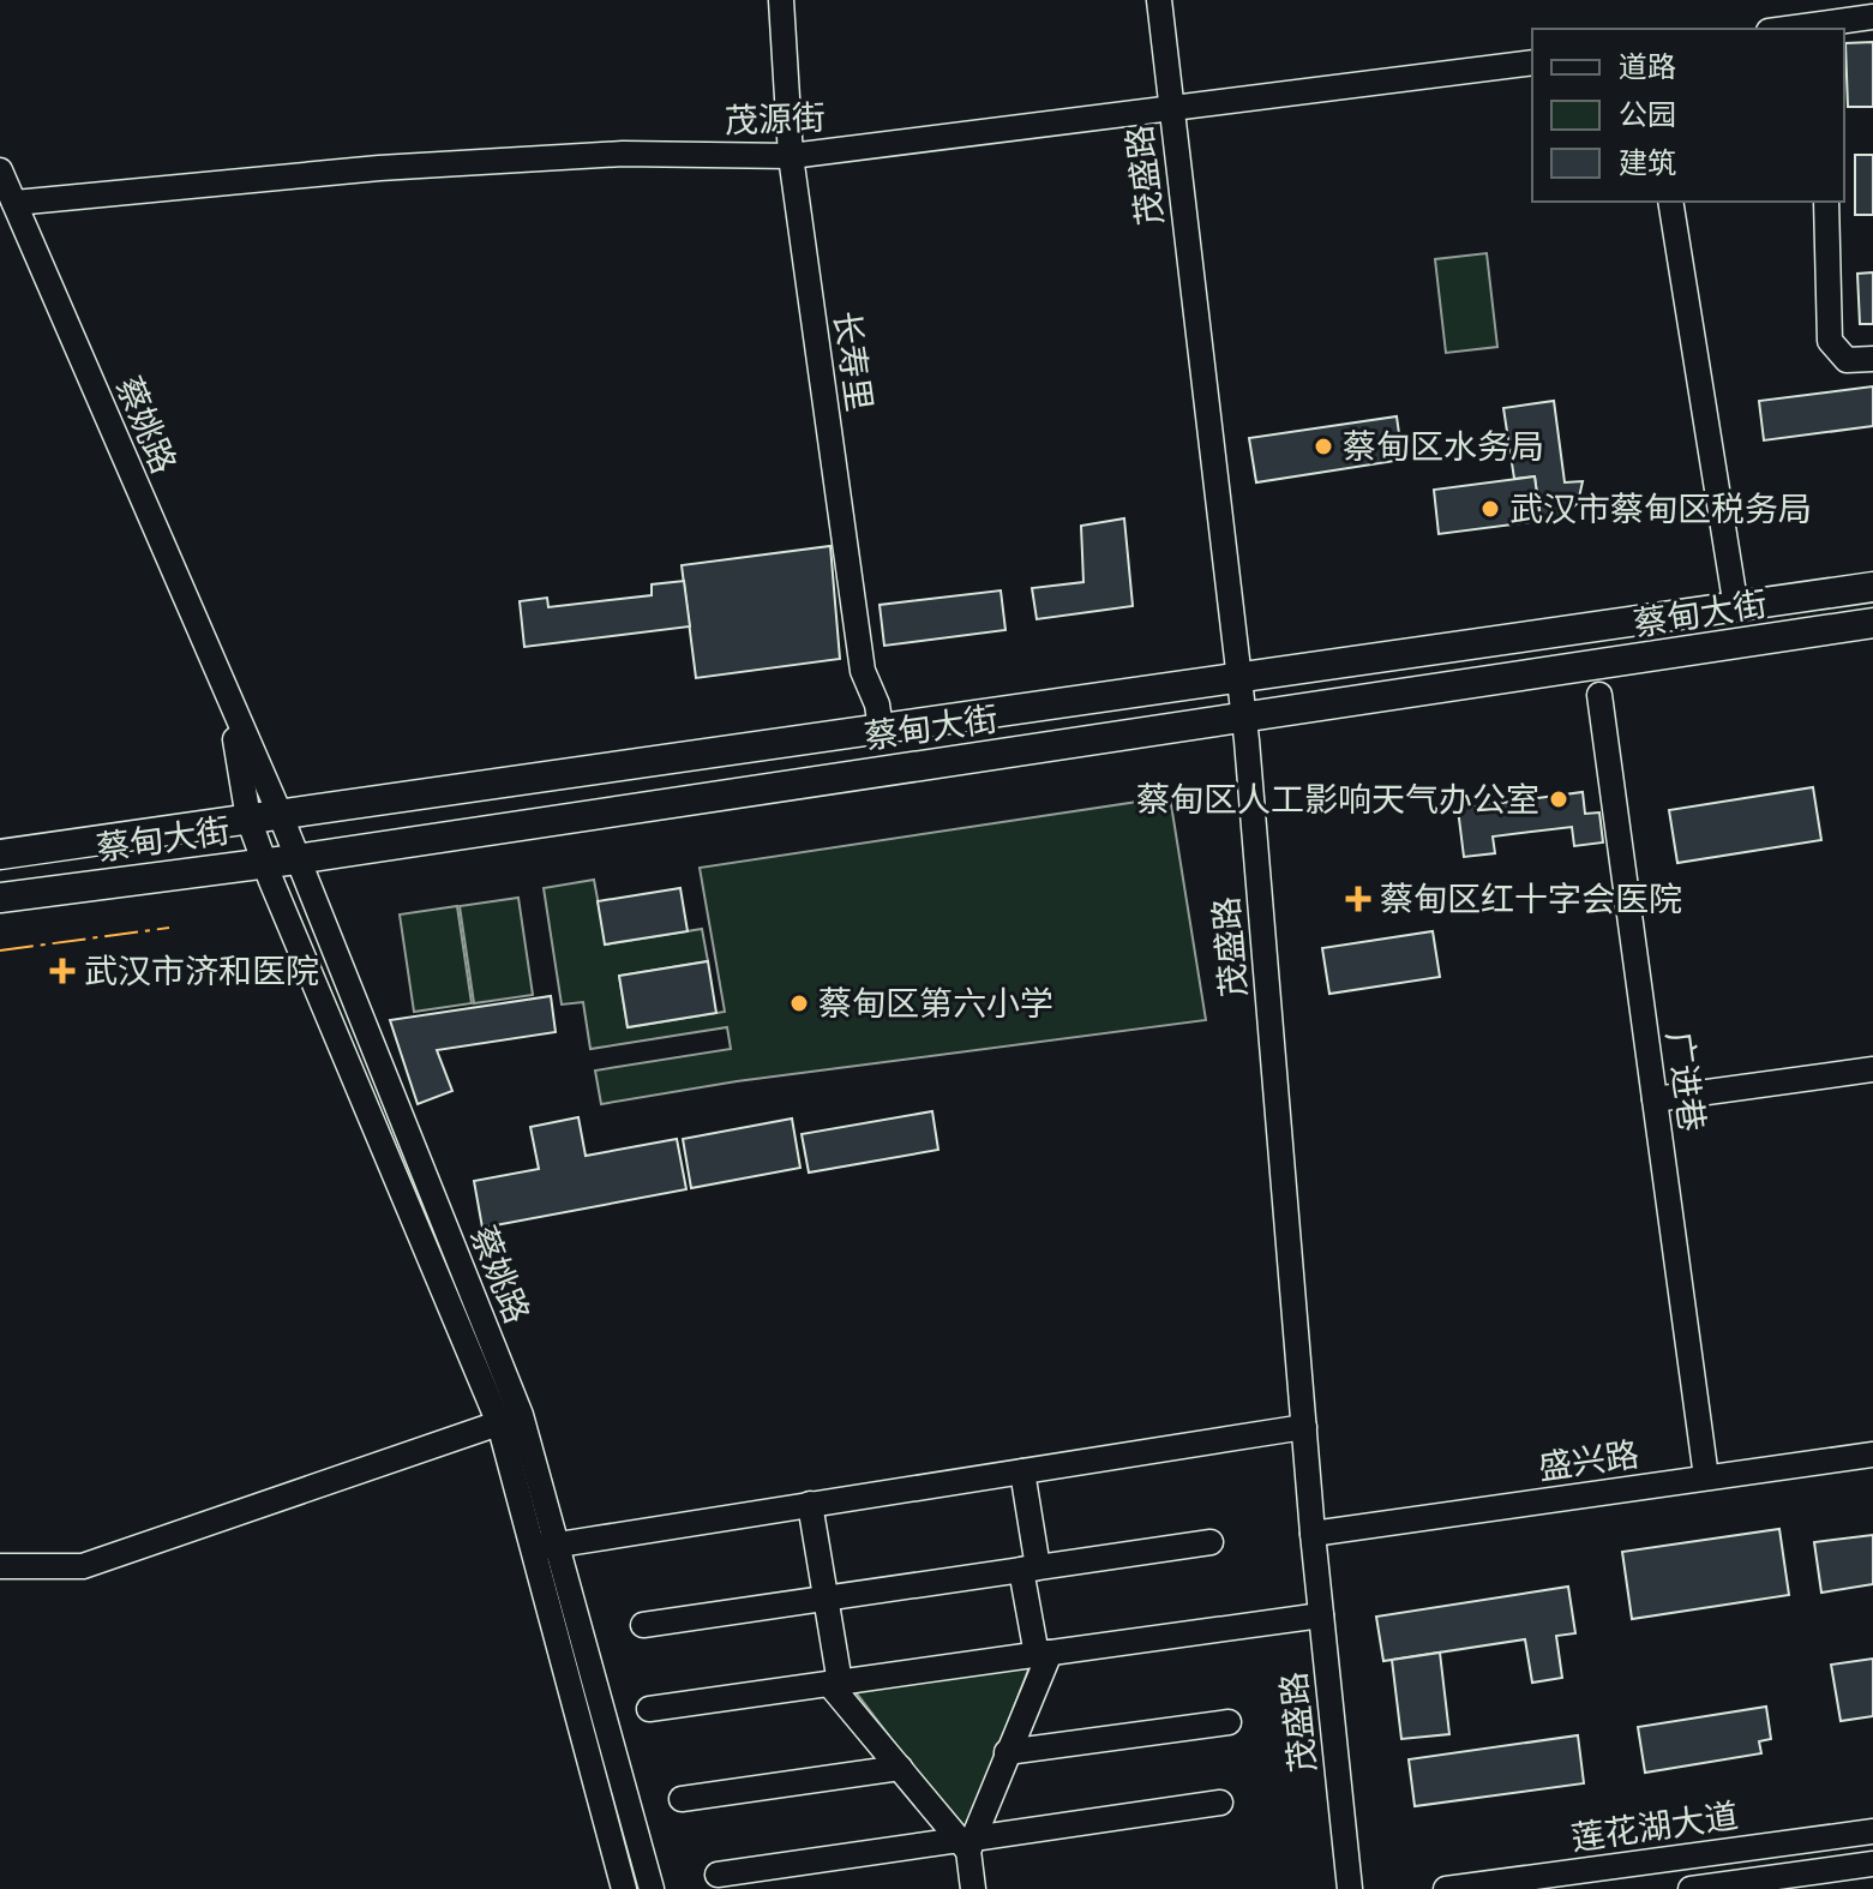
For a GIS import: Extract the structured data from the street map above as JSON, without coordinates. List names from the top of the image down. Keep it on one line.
{"streets":{"main road":["蔡甸大街"],"street":["茂源街","茂盛路","长寿里","蔡姚路","广进巷","盛兴路","莲花湖大道"]},"crossings":[["茂源街","茂盛路"],["茂源街","长寿里"],["茂源街","蔡姚路"],["茂盛路","蔡甸大街"],["茂盛路","盛兴路"],["长寿里","蔡甸大街"],["蔡姚路","蔡甸大街"],["广进巷","盛兴路"]],"places":{"other":["蔡甸区水务局","武汉市蔡甸区税务局","蔡甸区人工影响天气办公室","蔡甸区第六小学"],"health":["蔡甸区红十字会医院","武汉市济和医院"]},"legend":["道路","公园","建筑"]}
